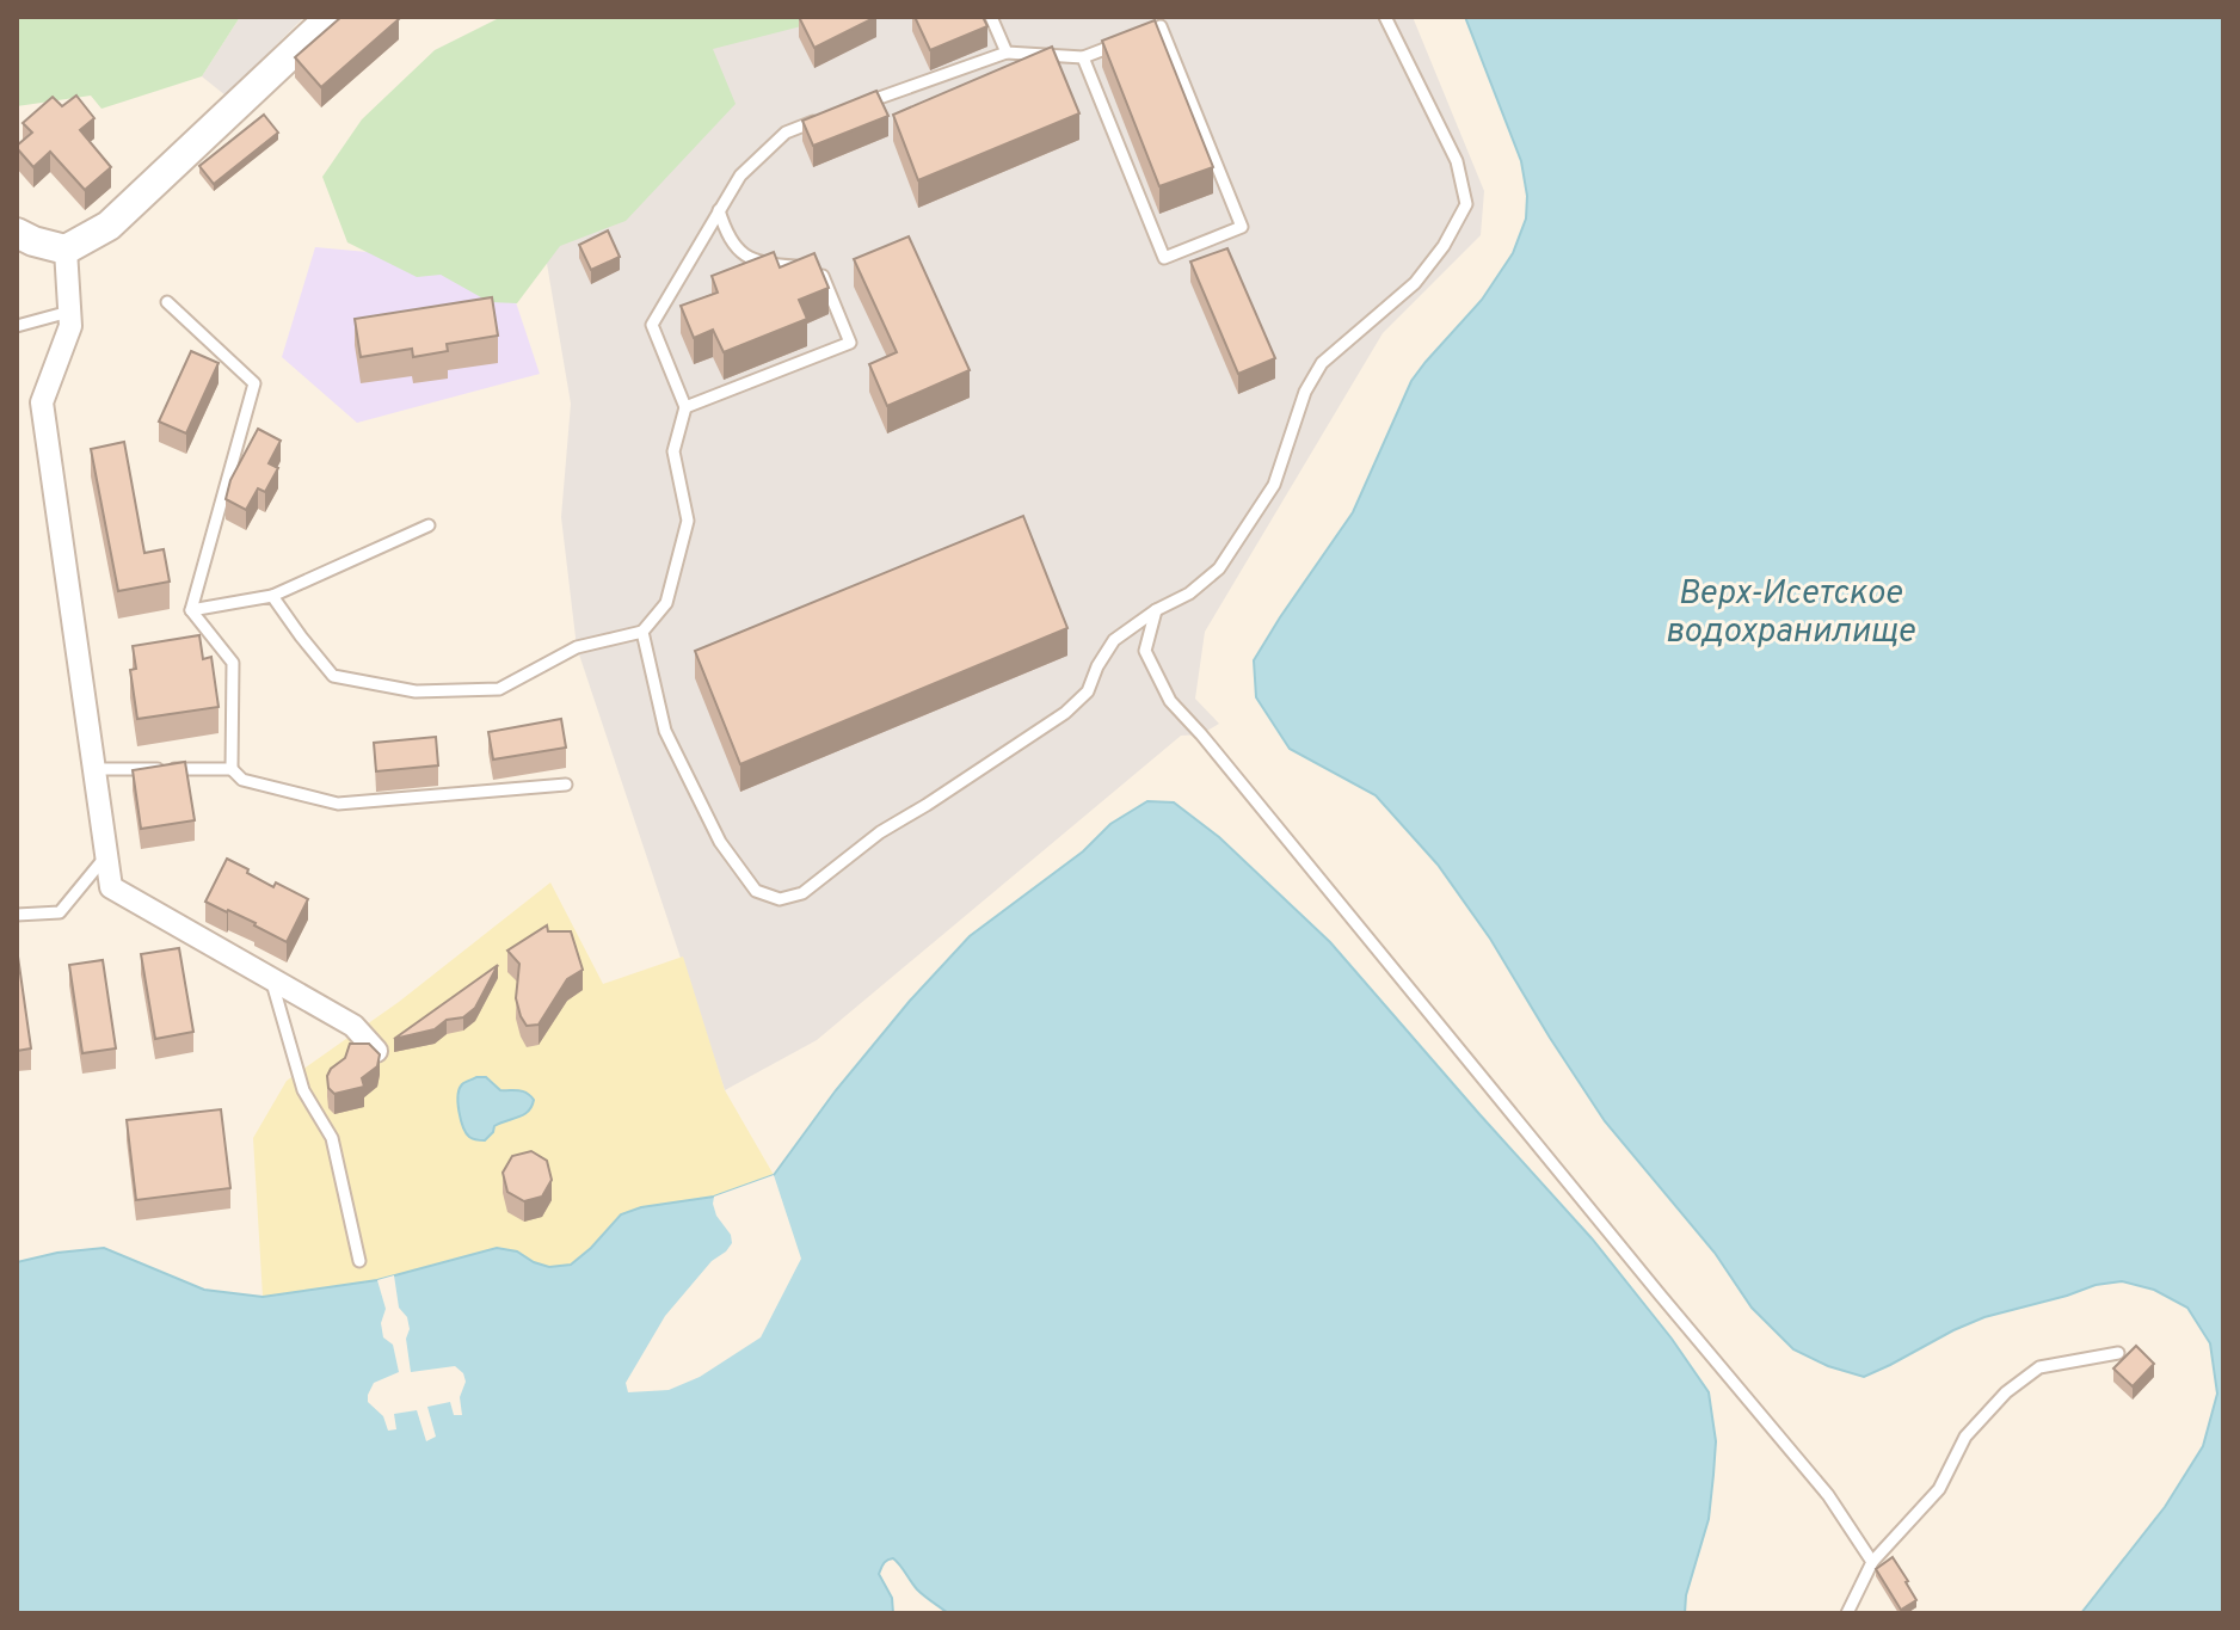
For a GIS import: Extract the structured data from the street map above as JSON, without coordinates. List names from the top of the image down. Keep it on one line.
{"water":["Верх-Исетское водохранилище"]}
